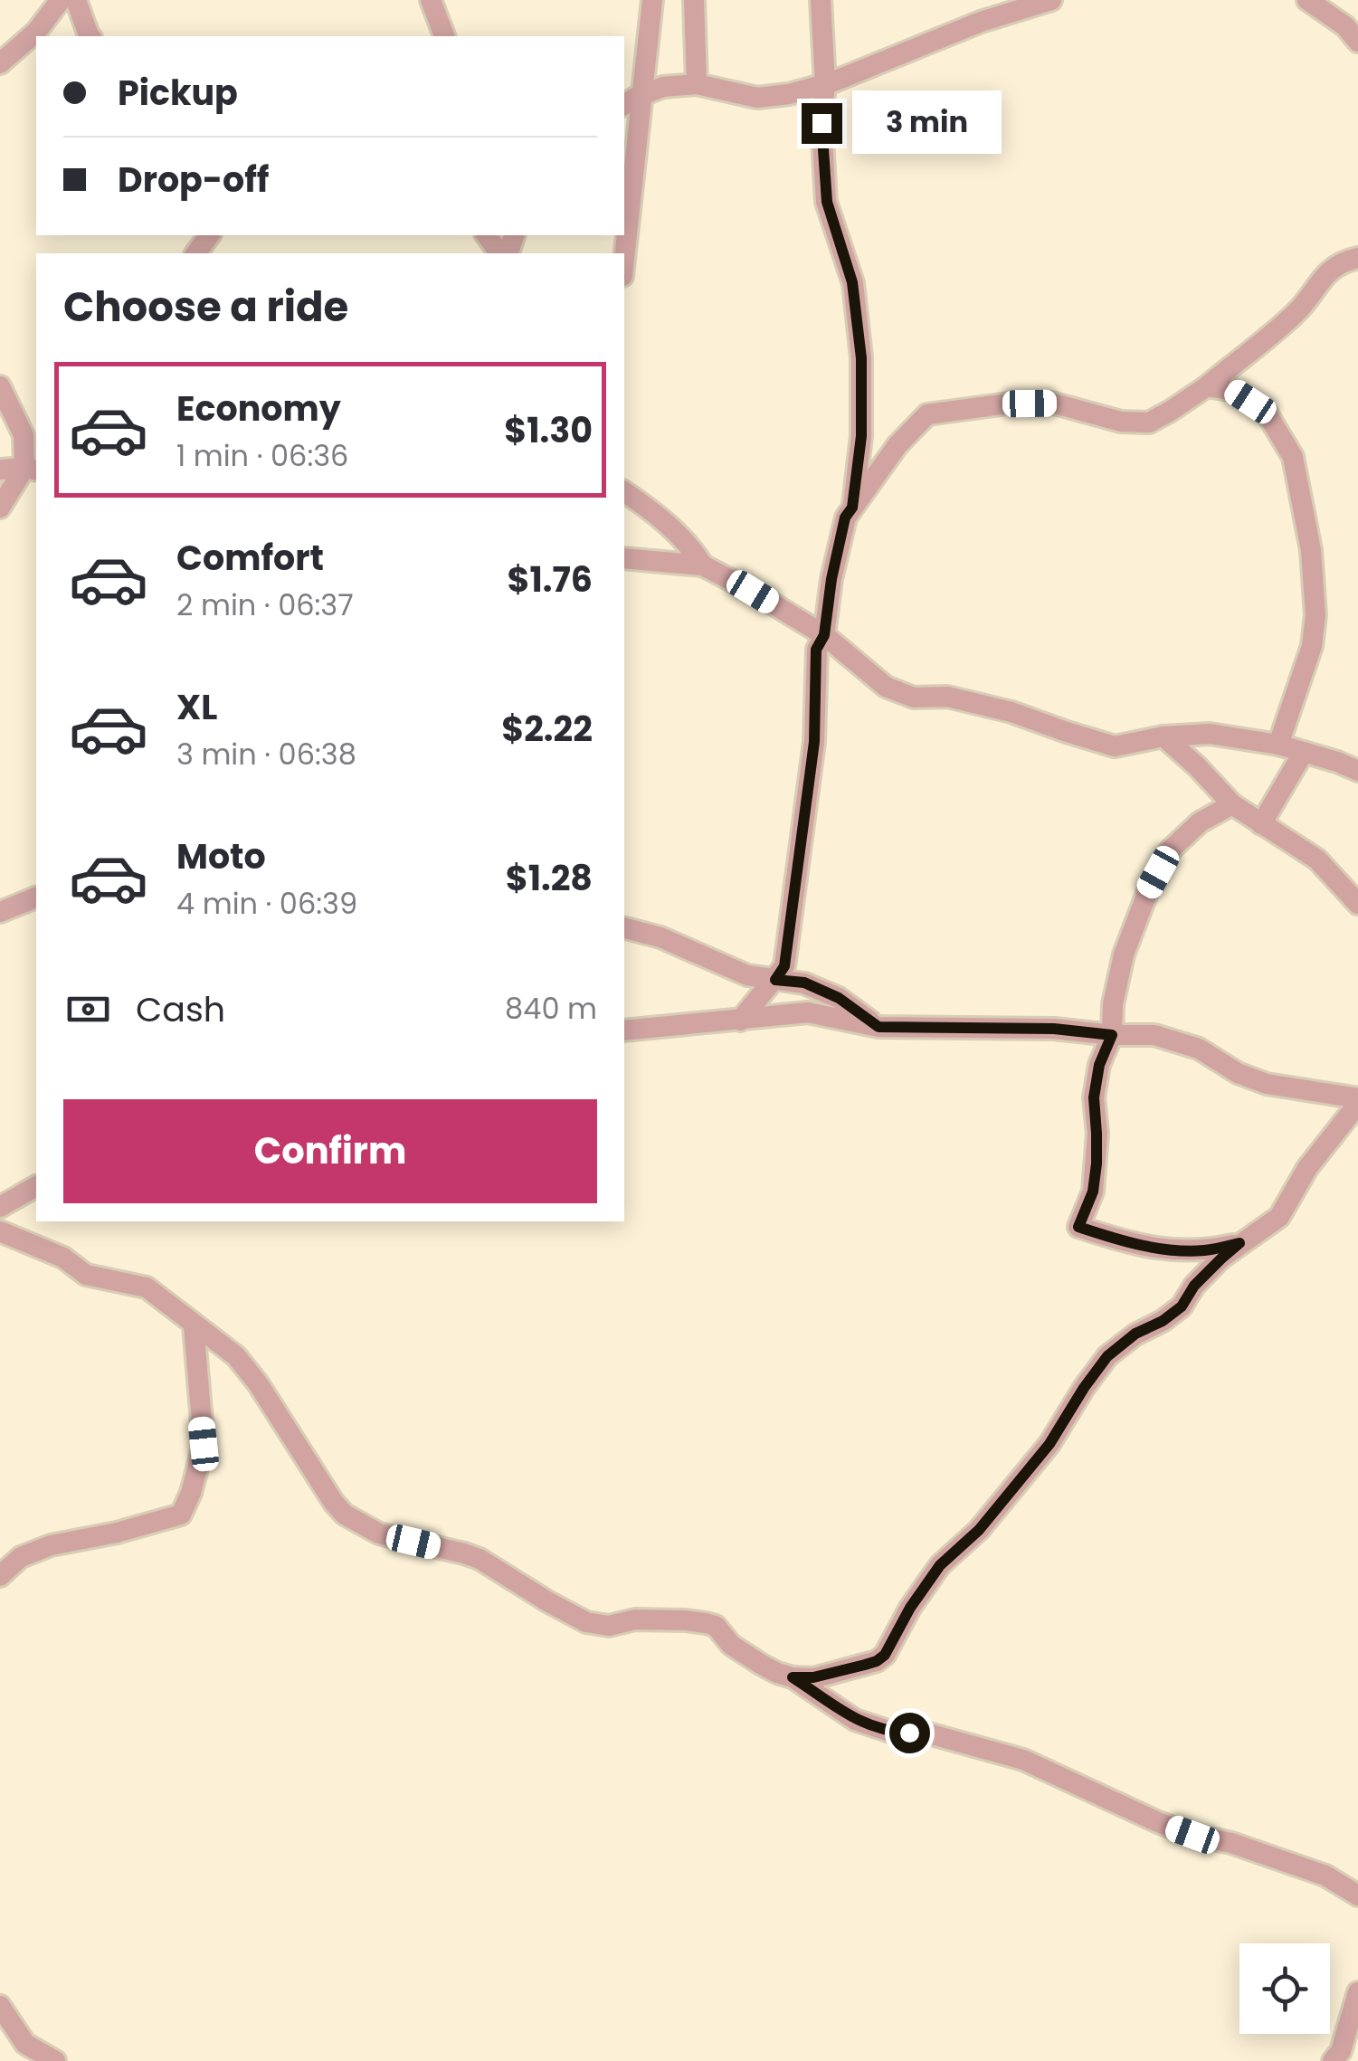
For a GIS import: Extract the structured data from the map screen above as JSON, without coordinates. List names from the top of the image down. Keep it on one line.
{"page":{"banner":["Pickup","Drop-off"],"bubble":"3 min","heading":"Choose a ride","list":[{"name":"Economy","note":"1 min · 06:36","value":"$1.30"},{"name":"Comfort","note":"2 min · 06:37","value":"$1.76"},{"name":"XL","note":"3 min · 06:38","value":"$2.22"},{"name":"Moto","note":"4 min · 06:39","value":"$1.28"}],"pay":["Cash","840 m"],"buttons":"Confirm"}}
